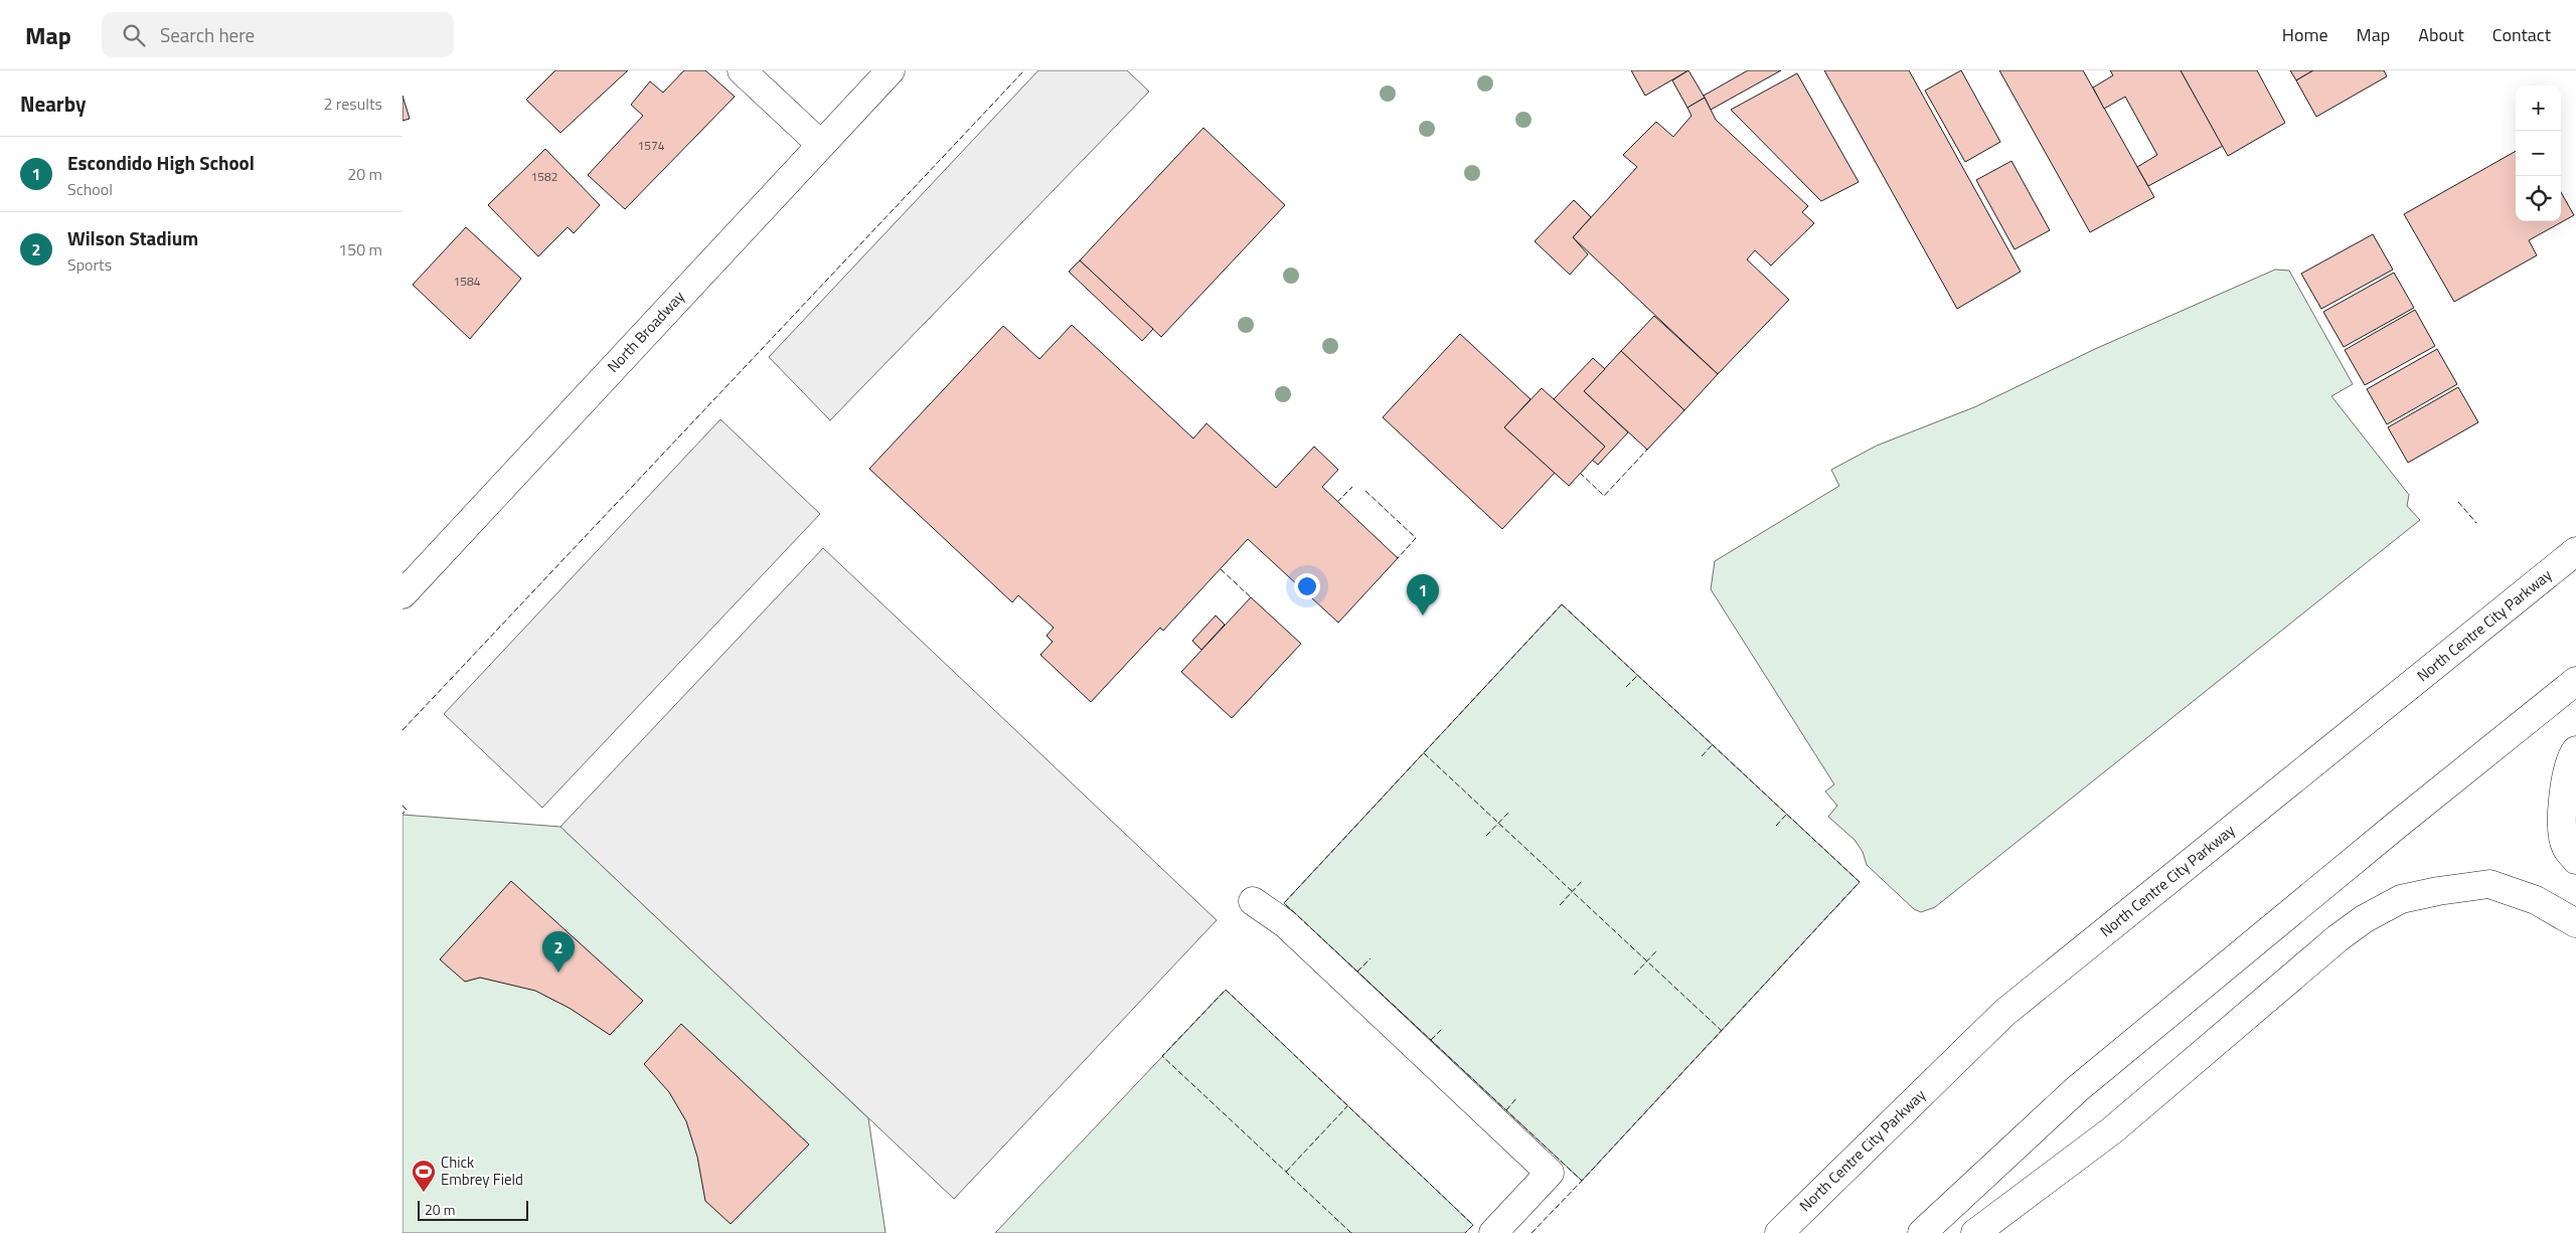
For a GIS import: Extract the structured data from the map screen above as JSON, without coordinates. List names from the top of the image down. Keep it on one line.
{"streets":{"main road":["North Broadway","North Centre City Parkway"]},"places":{"sports":["Chick Embrey Field"]},"house_numbers":["1574","1582","1584"],"scale_bar":"20 m","page":{"header":"Map","search":"Search here","nav":["Home","Map","About","Contact"],"heading":["Nearby","2 results"],"map_buttons":["+","−"],"list":[{"mark":"1","name":"Escondido High School","note":"School","value":"20 m"},{"mark":"2","name":"Wilson Stadium","note":"Sports","value":"150 m"}],"pins":["1","2"],"scale":"20 m"}}
